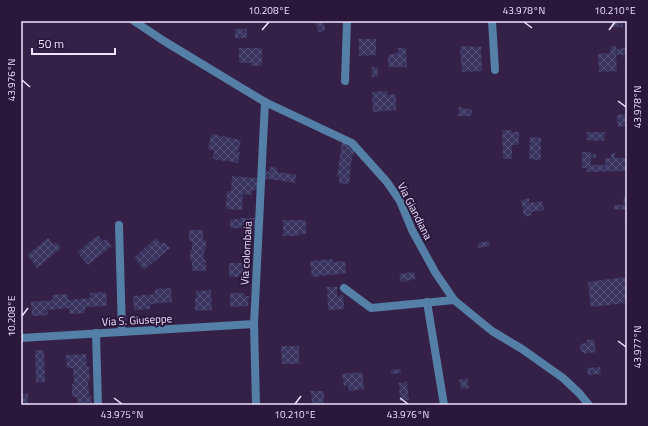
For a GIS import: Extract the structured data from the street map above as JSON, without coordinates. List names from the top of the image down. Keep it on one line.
{"streets":{"street":["Via Giandiana","Via colombaia","Via S. Giuseppe"]},"crossings":[["Via Giandiana","Via colombaia"],["Via colombaia","Via S. Giuseppe"]],"scale_bar":"50 m","coordinates":["10.208°E","43.978°N","10.210°E","43.976°N","43.977°N","43.975°N"]}
